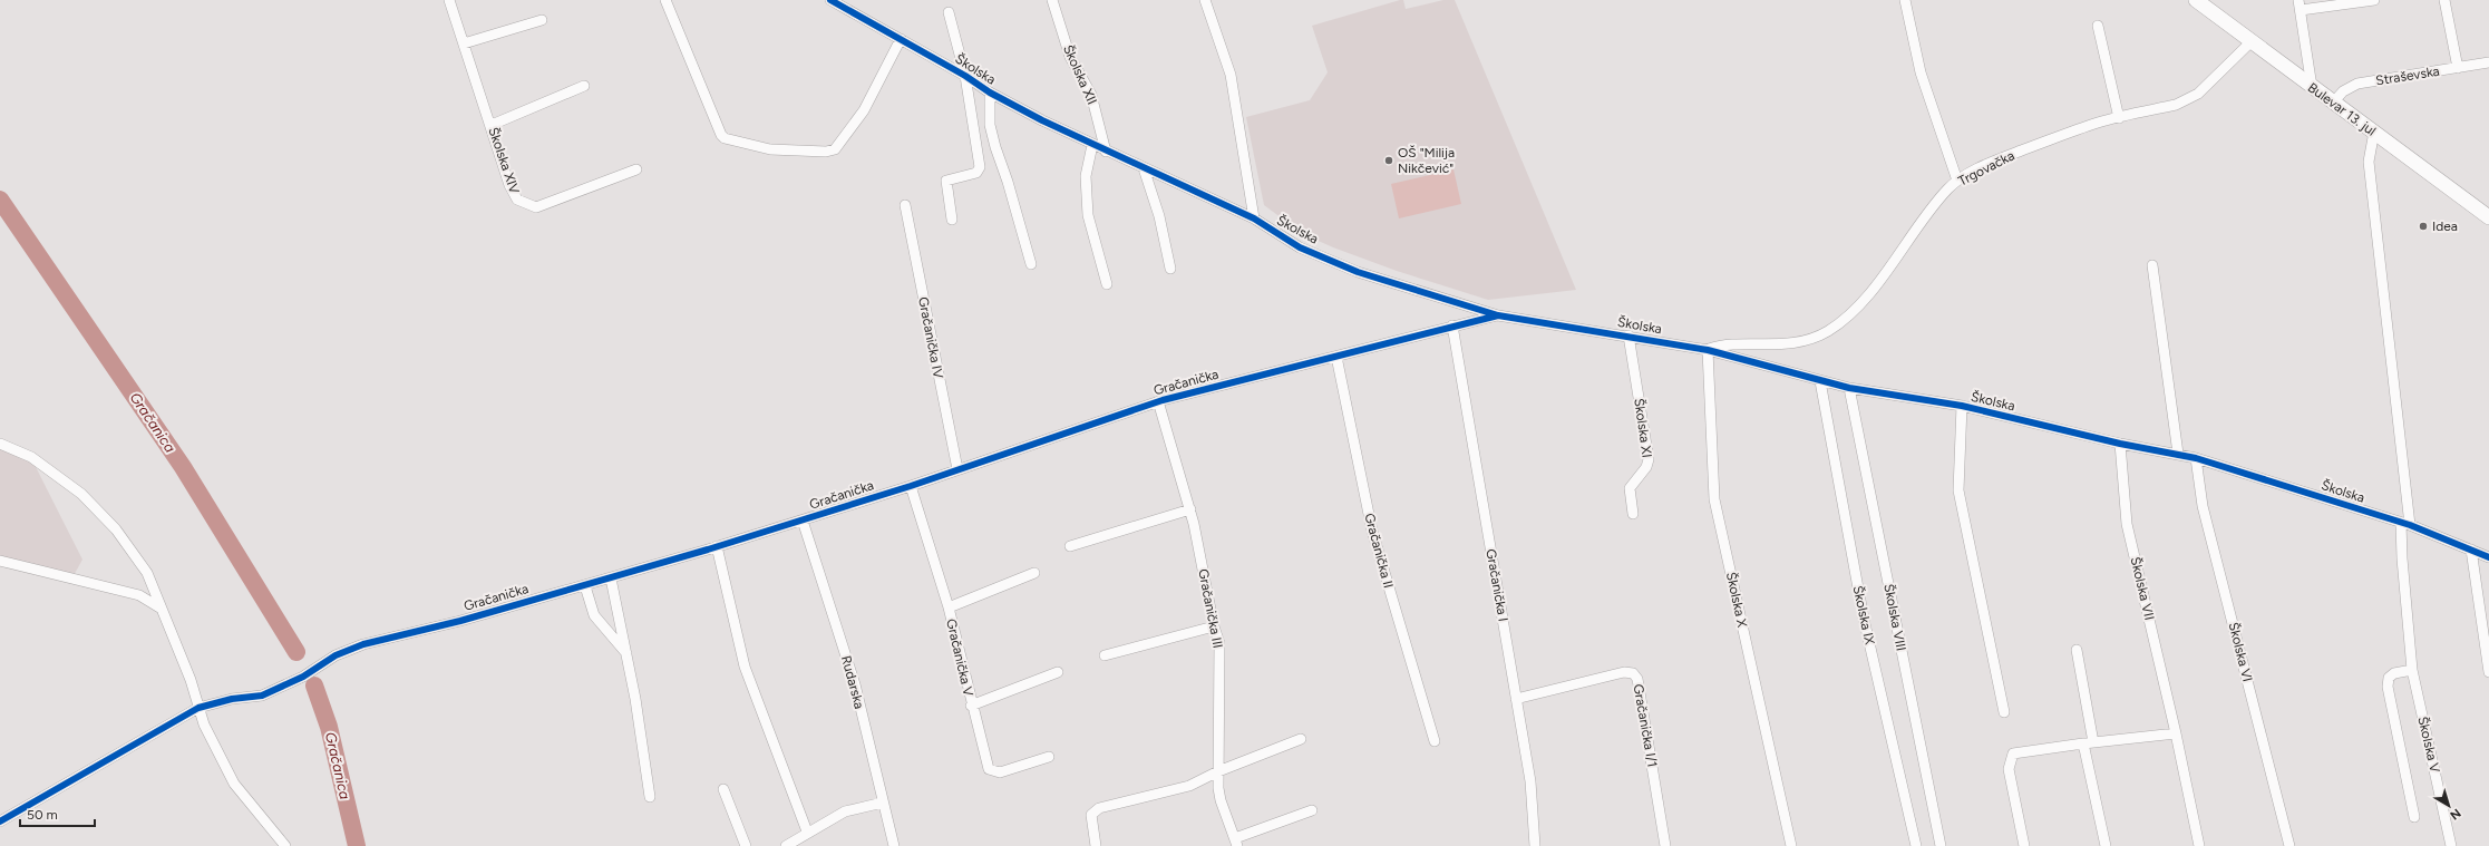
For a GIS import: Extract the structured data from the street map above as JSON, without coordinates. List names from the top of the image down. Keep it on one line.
{"streets":{"street":["Školska","Školska XII","Straševska","Bulevar 13. jul","Školska XIV","Trgovačka","Gračanička IV","Gračanička","Školska XI","Gračanička II","Gračanička I","Školska VII","Školska X","Gračanička III","Školska IX","Školska VIII","Školska VI","Gračanička V","Rudarska","Gračanička I/1","Školska V"]},"crossings":[["Školska","Školska XII"],["Školska","Trgovačka"],["Školska","Gračanička"],["Školska","Školska XI"],["Školska","Školska VII"],["Školska","Školska X"],["Školska","Školska IX"],["Školska","Školska VIII"],["Školska","Školska VI"],["Školska","Školska V"],["Straševska","Bulevar 13. jul"],["Bulevar 13. jul","Trgovačka"],["Bulevar 13. jul","Školska V"],["Trgovačka","Školska X"],["Gračanička IV","Gračanička"],["Gračanička","Gračanička II"],["Gračanička","Gračanička I"],["Gračanička","Gračanička III"],["Gračanička","Gračanička V"],["Gračanička","Rudarska"],["Gračanička I","Gračanička I/1"]],"water":["Gračanica"],"places":["OŠ \"Milija Nikčević\"","Idea"],"scale_bar":"50 m","north":"bottom right"}
